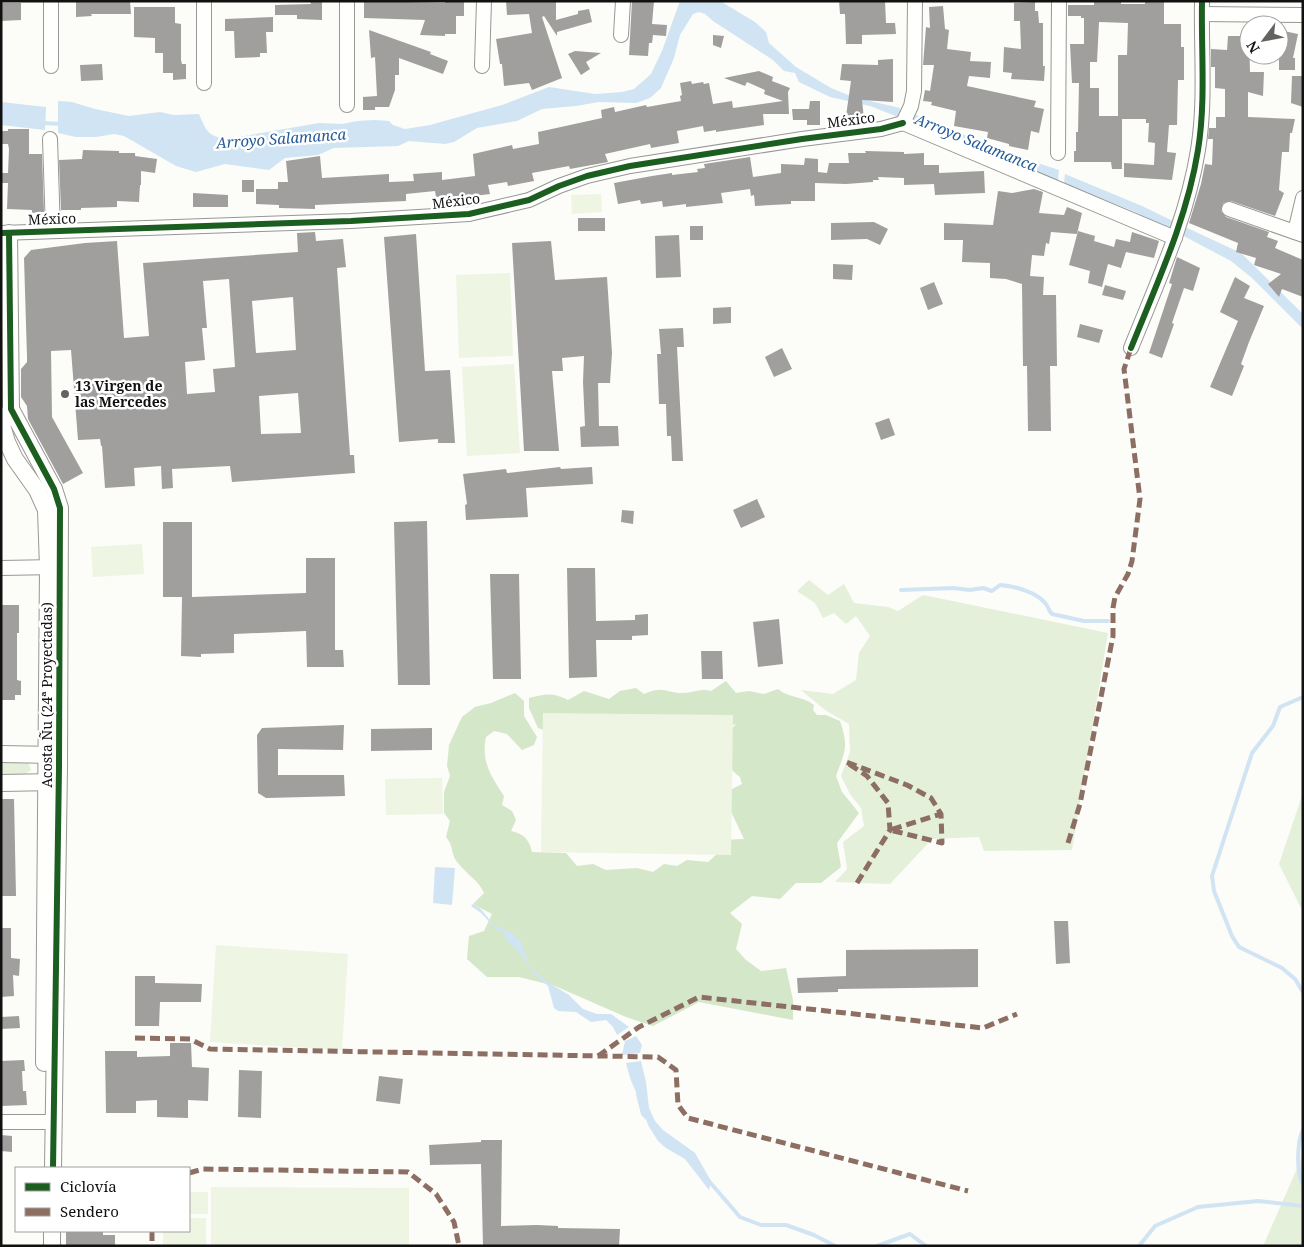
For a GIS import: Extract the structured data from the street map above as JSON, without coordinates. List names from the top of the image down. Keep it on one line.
{"streets":{"street":["México","Acosta Ñu (24ª Proyectadas)"]},"crossings":[["México","Acosta Ñu (24ª Proyectadas)"]],"water":["Arroyo Salamanca"],"places":["13 Virgen de las Mercedes"],"legend":["Ciclovía","Sendero"],"north":"bottom left"}
